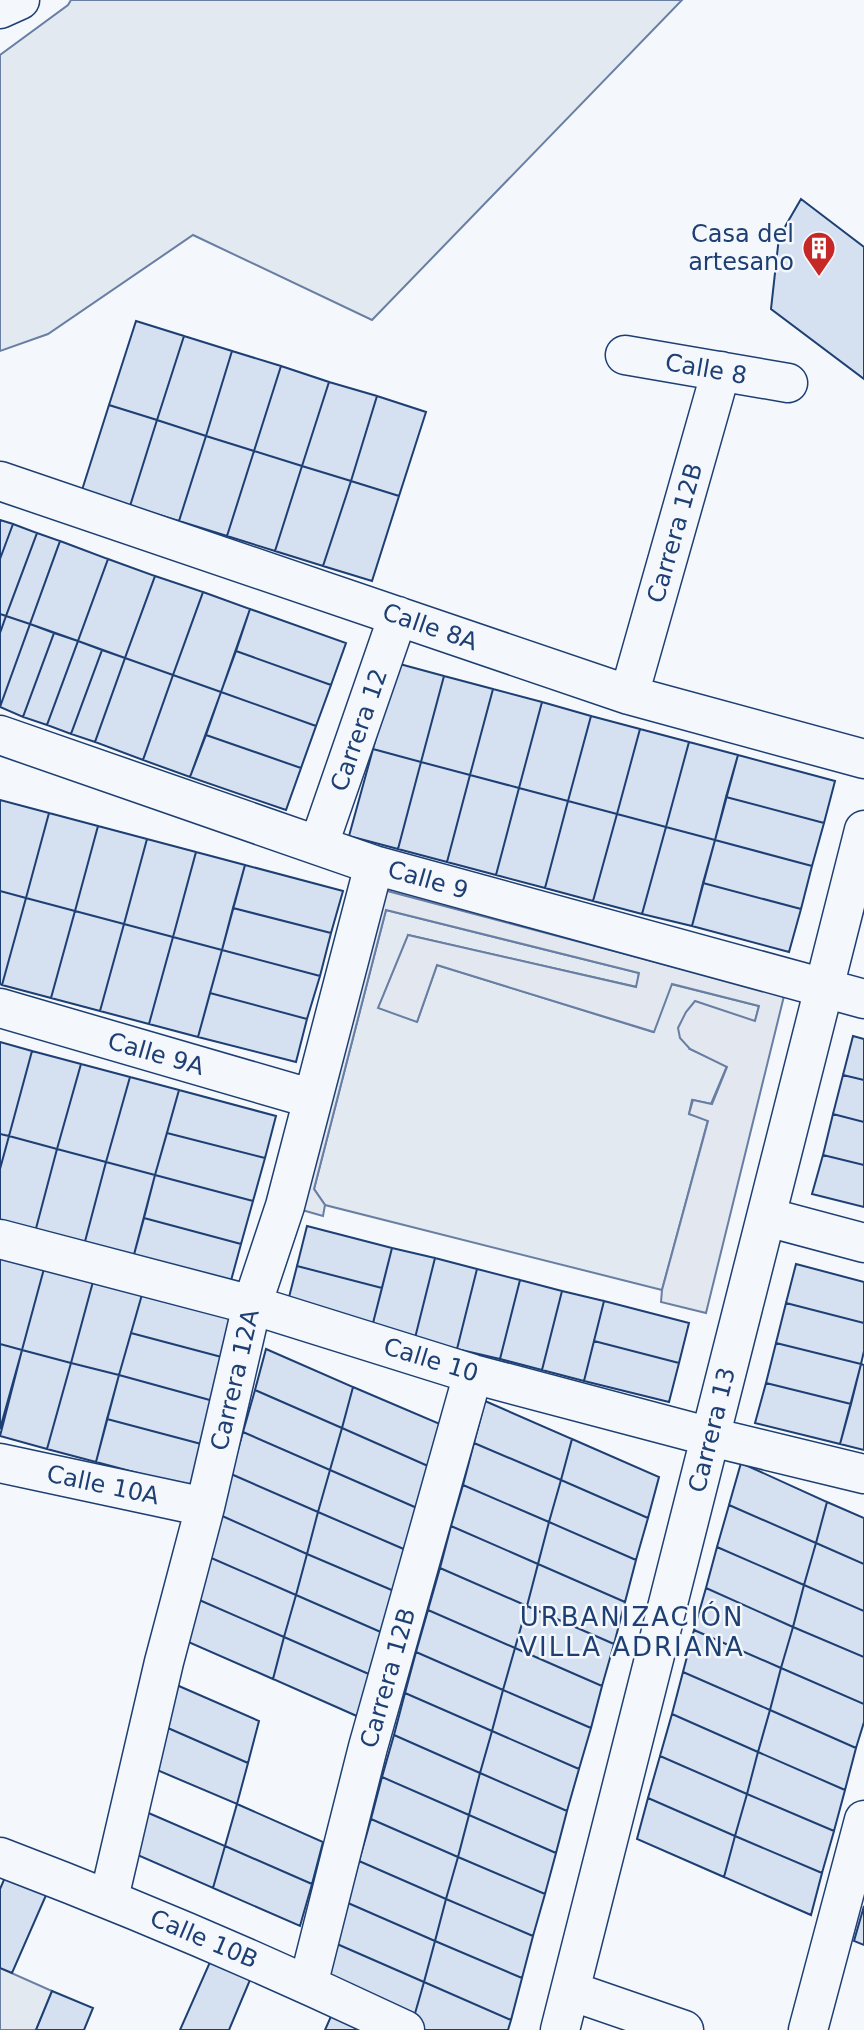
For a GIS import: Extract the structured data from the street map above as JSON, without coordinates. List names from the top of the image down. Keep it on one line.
{"streets":{"street":["Calle 8","Carrera 12B","Calle 8A","Carrera 12","Calle 9","Calle 9A","Calle 10","Carrera 12A","Carrera 13","Calle 10A","Calle 10B"]},"crossings":[["Calle 8","Carrera 12B"],["Carrera 12B","Calle 8A"],["Carrera 12B","Calle 10"],["Carrera 12B","Calle 10B"],["Calle 8A","Carrera 12"],["Carrera 12","Calle 9"],["Calle 9","Carrera 12A"],["Calle 9","Carrera 13"],["Calle 9A","Carrera 12A"],["Calle 10","Carrera 12A"],["Calle 10","Carrera 13"],["Carrera 12A","Calle 10A"],["Carrera 12A","Calle 10B"]],"districts":["URBANIZACIÓN VILLA ADRIANA"],"places":{"building":["Casa del artesano"]}}
